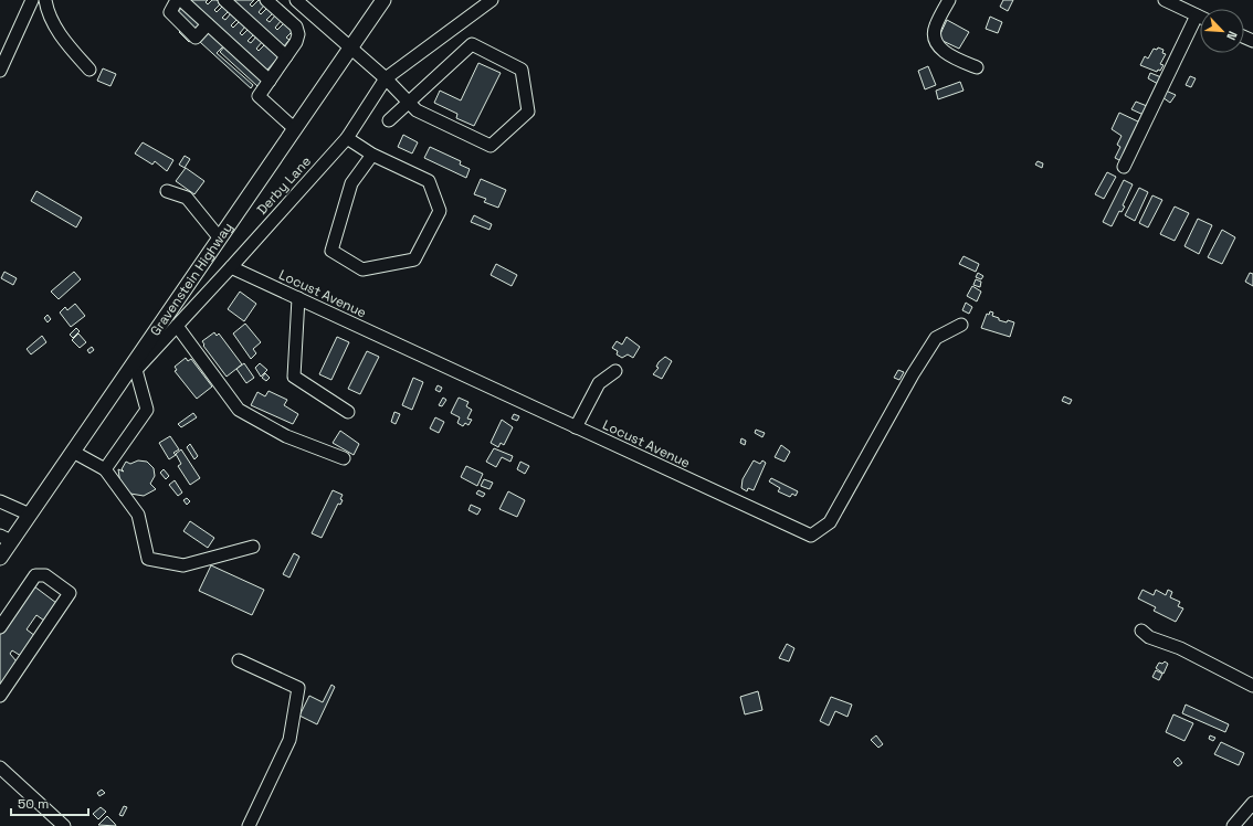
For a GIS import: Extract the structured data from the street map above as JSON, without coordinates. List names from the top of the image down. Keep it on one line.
{"streets":{"main road":["Gravenstein Highway"],"street":["Derby Lane","Locust Avenue"]},"crossings":[["Derby Lane","Gravenstein Highway"],["Derby Lane","Locust Avenue"]],"scale_bar":"50 m","north":"bottom right"}
